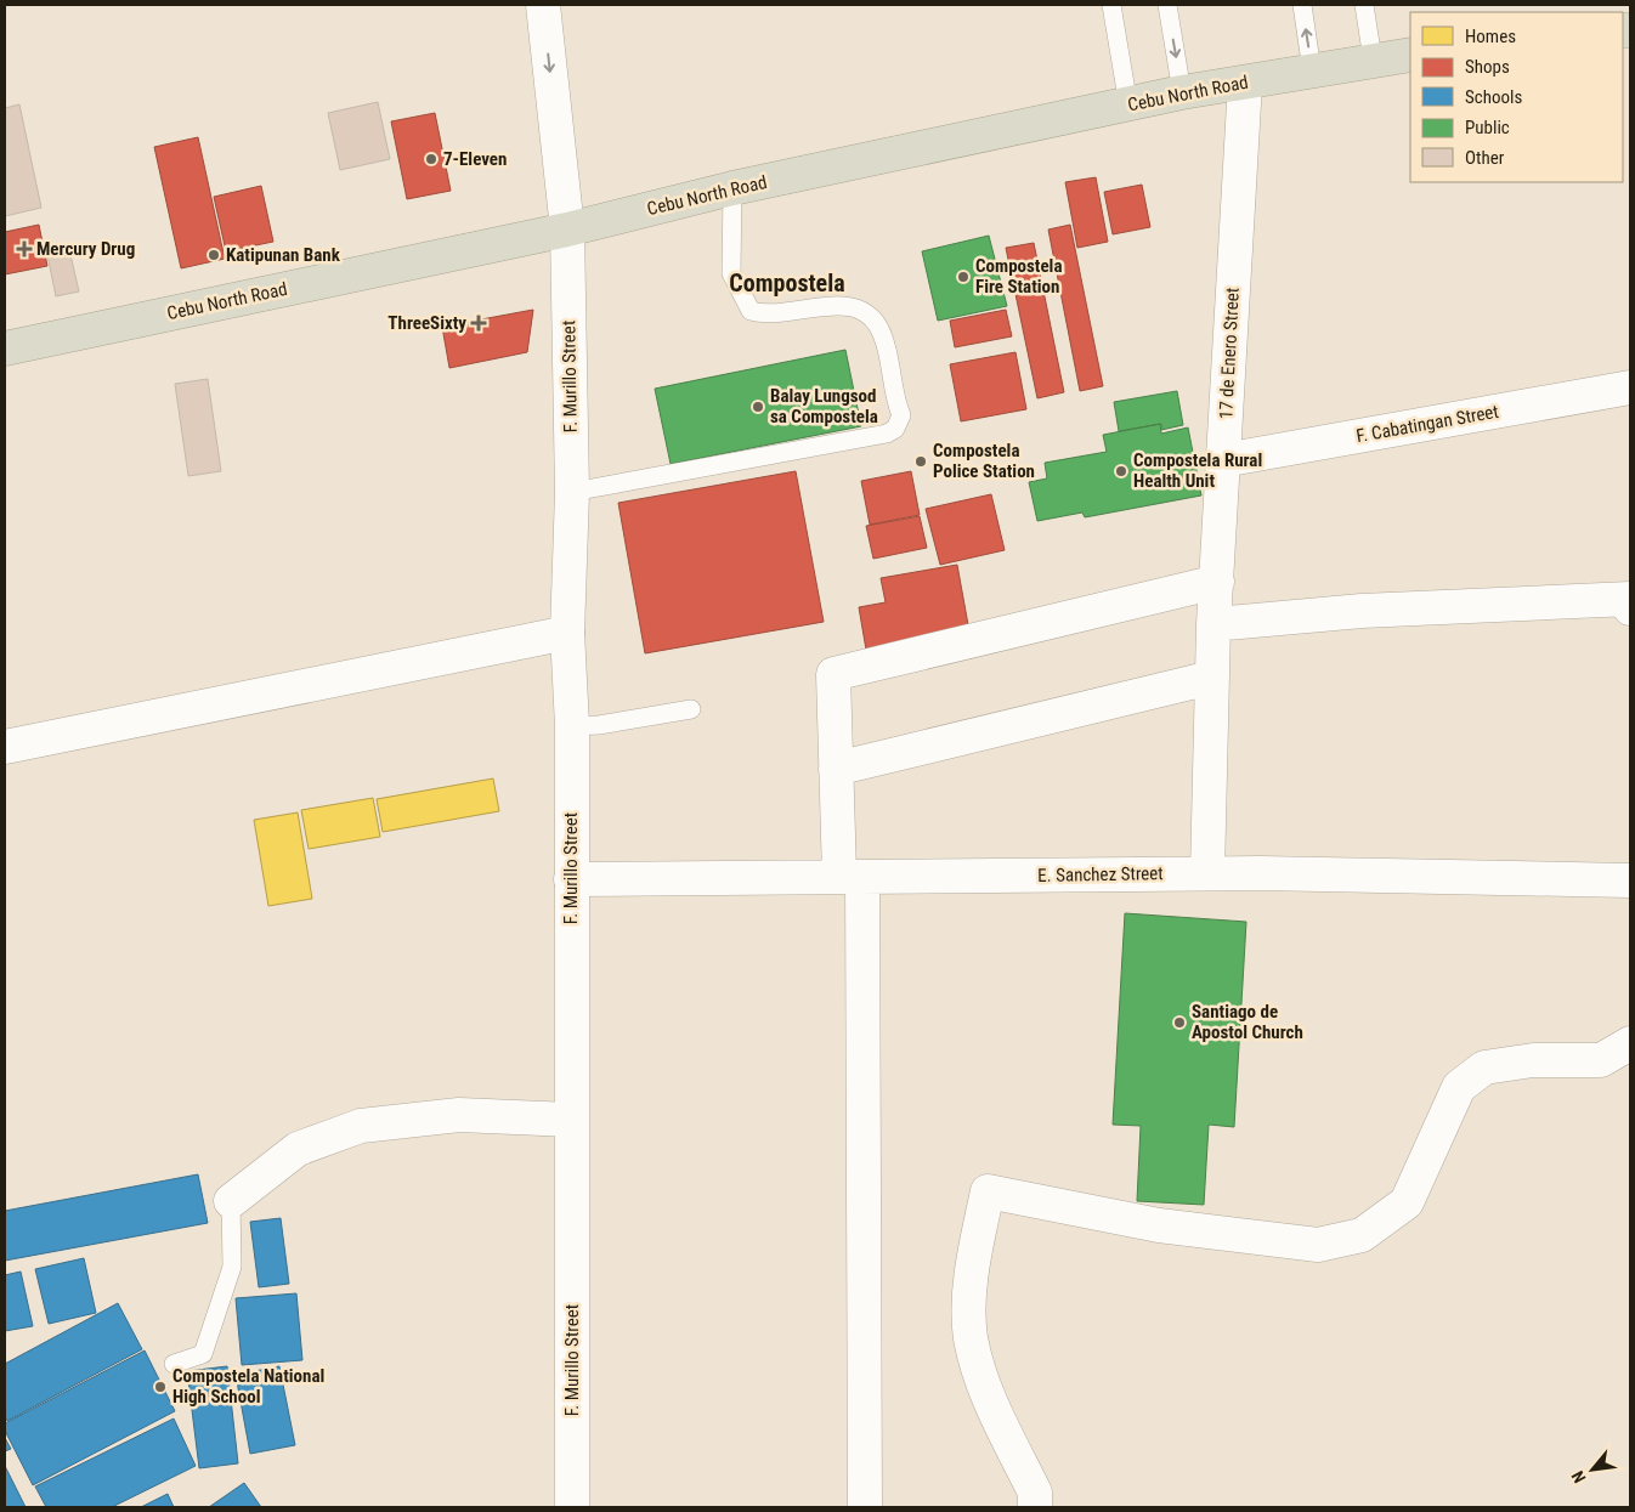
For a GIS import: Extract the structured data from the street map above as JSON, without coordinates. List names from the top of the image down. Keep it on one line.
{"streets":{"highway":["Cebu North Road"],"street":["17 de Enero Street","F. Murillo Street","F. Cabatingan Street","E. Sanchez Street"]},"crossings":[["Cebu North Road","17 de Enero Street"],["Cebu North Road","F. Murillo Street"],["17 de Enero Street","F. Cabatingan Street"],["17 de Enero Street","E. Sanchez Street"],["F. Murillo Street","E. Sanchez Street"]],"districts":["Compostela"],"places":{"other":["7-Eleven","Katipunan Bank","Compostela Fire Station","Balay Lungsod sa Compostela","Compostela Police Station","Compostela Rural Health Unit","Santiago de Apostol Church","Compostela National High School"],"health":["Mercury Drug","ThreeSixty"]},"legend":["Homes","Shops","Schools","Public","Other"],"north":"bottom left"}
